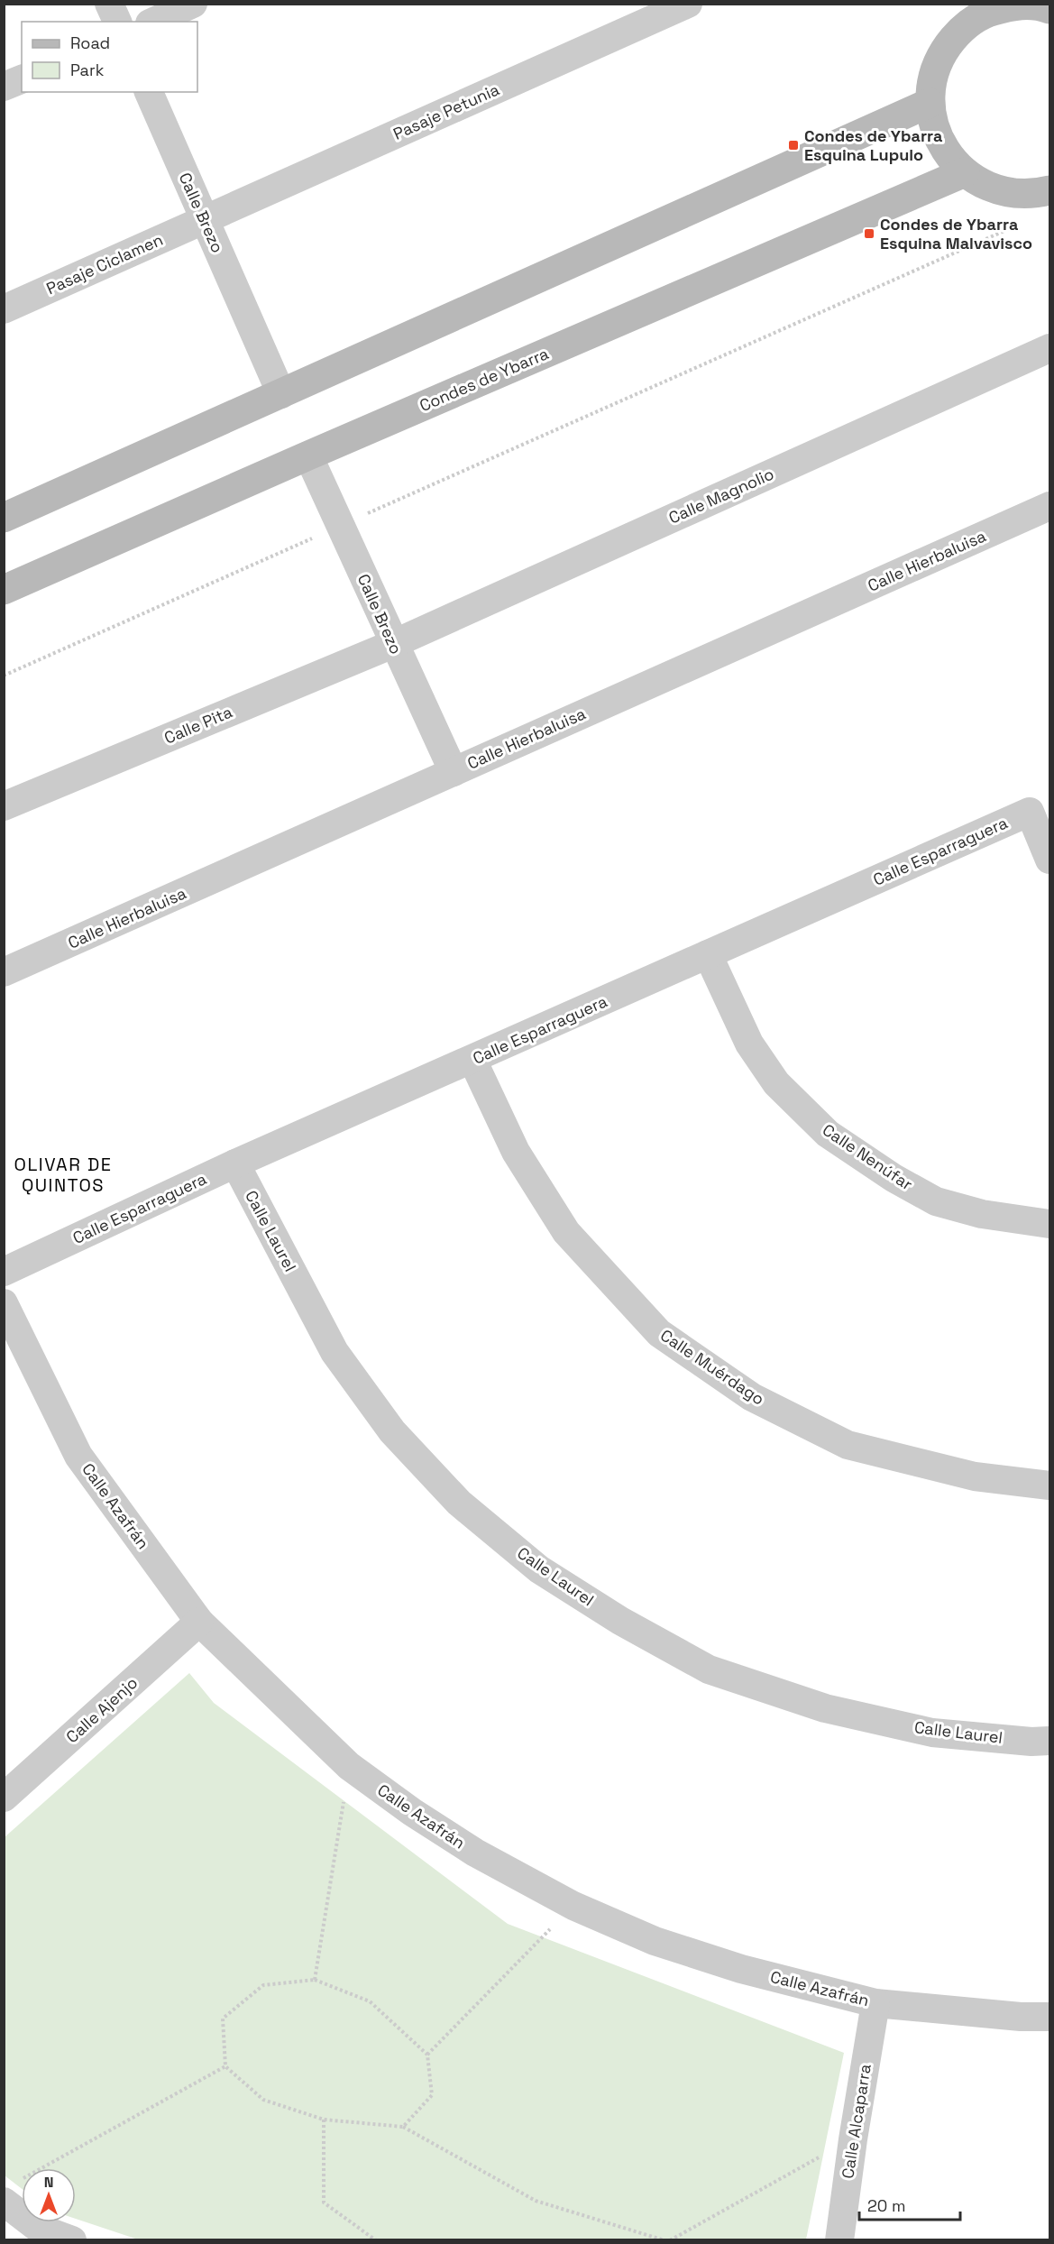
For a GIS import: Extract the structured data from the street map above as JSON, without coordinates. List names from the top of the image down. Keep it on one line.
{"streets":{"main road":["Condes de Ybarra"],"street":["Pasaje Petunia","Calle Brezo","Pasaje Ciclamen","Calle Magnolio","Calle Hierbaluisa","Calle Pita","Calle Esparraguera","Calle Nenúfar","Calle Laurel","Calle Muérdago","Calle Azafrán","Calle Ajenjo","Calle Alcaparra"]},"crossings":[["Pasaje Petunia","Calle Brezo"],["Pasaje Petunia","Pasaje Ciclamen"],["Calle Brezo","Pasaje Ciclamen"],["Calle Brezo","Condes de Ybarra"],["Calle Brezo","Calle Magnolio"],["Calle Brezo","Calle Hierbaluisa"],["Calle Brezo","Calle Pita"],["Calle Magnolio","Calle Pita"],["Calle Esparraguera","Calle Nenúfar"],["Calle Esparraguera","Calle Laurel"],["Calle Esparraguera","Calle Muérdago"],["Calle Azafrán","Calle Ajenjo"],["Calle Azafrán","Calle Alcaparra"]],"districts":["OLIVAR DE QUINTOS"],"places":{"transit":["Condes de Ybarra Esquina Lupulo","Condes de Ybarra Esquina Malvavisco"]},"legend":["Road","Park"],"scale_bar":"20 m","north":"top"}
